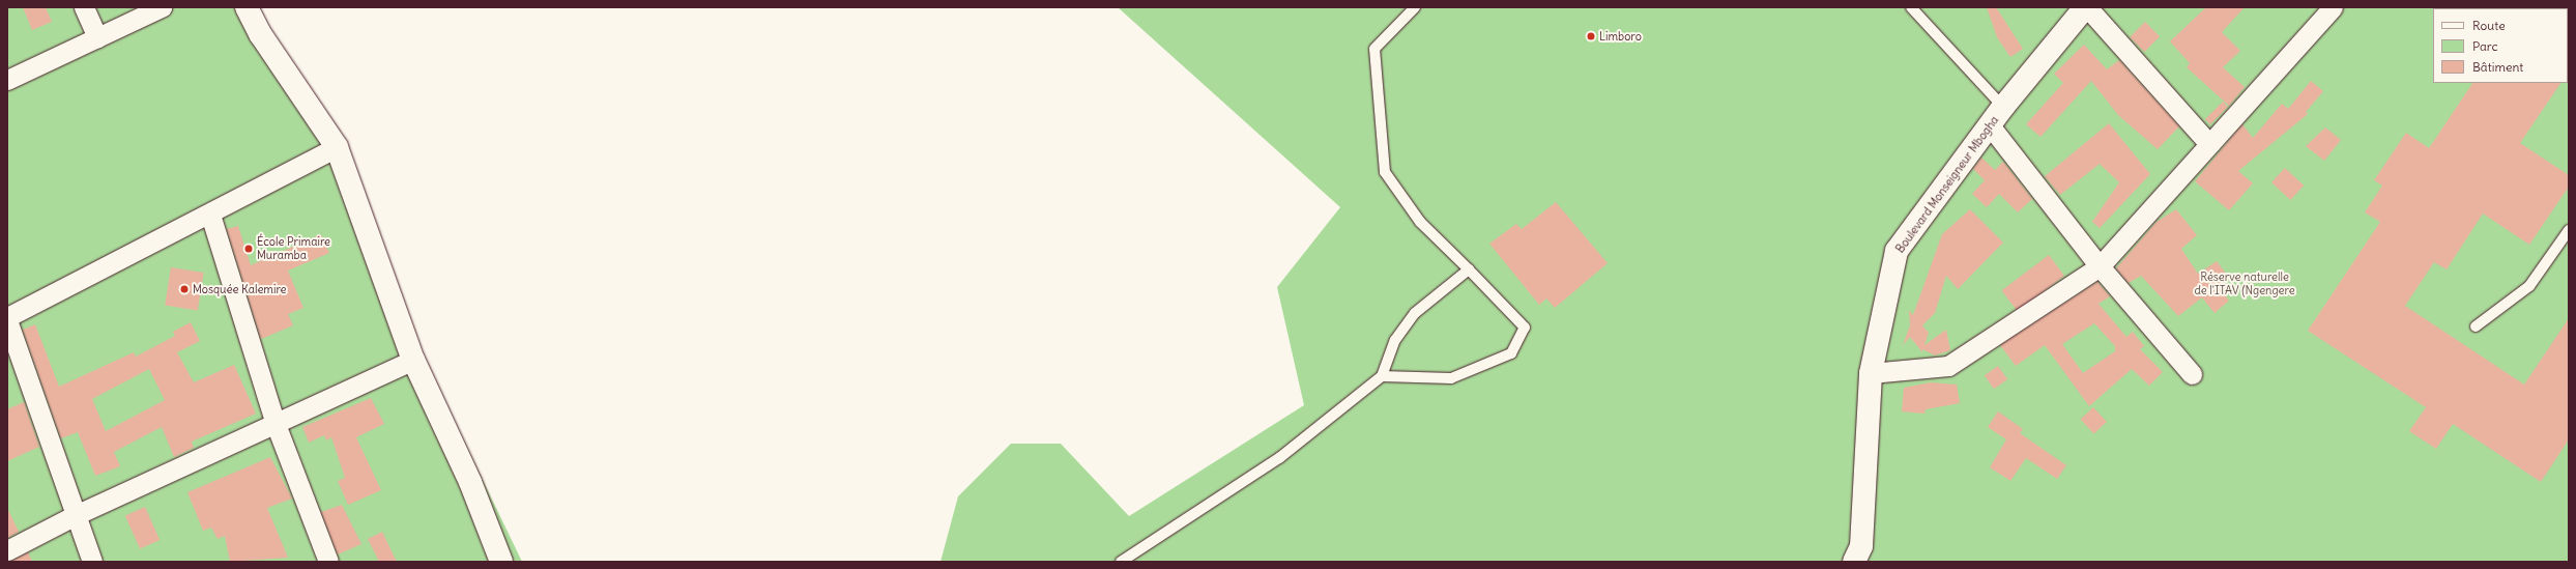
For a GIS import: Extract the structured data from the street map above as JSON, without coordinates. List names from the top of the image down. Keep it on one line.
{"streets":{"street":["Boulevard Monseigneur Mbogha"]},"parks":["Réserve naturelle de l'ITAV (Ngengere"],"places":["Limboro","École Primaire Muramba","Mosquée Kalemire"],"legend":["Route","Parc","Bâtiment"]}
